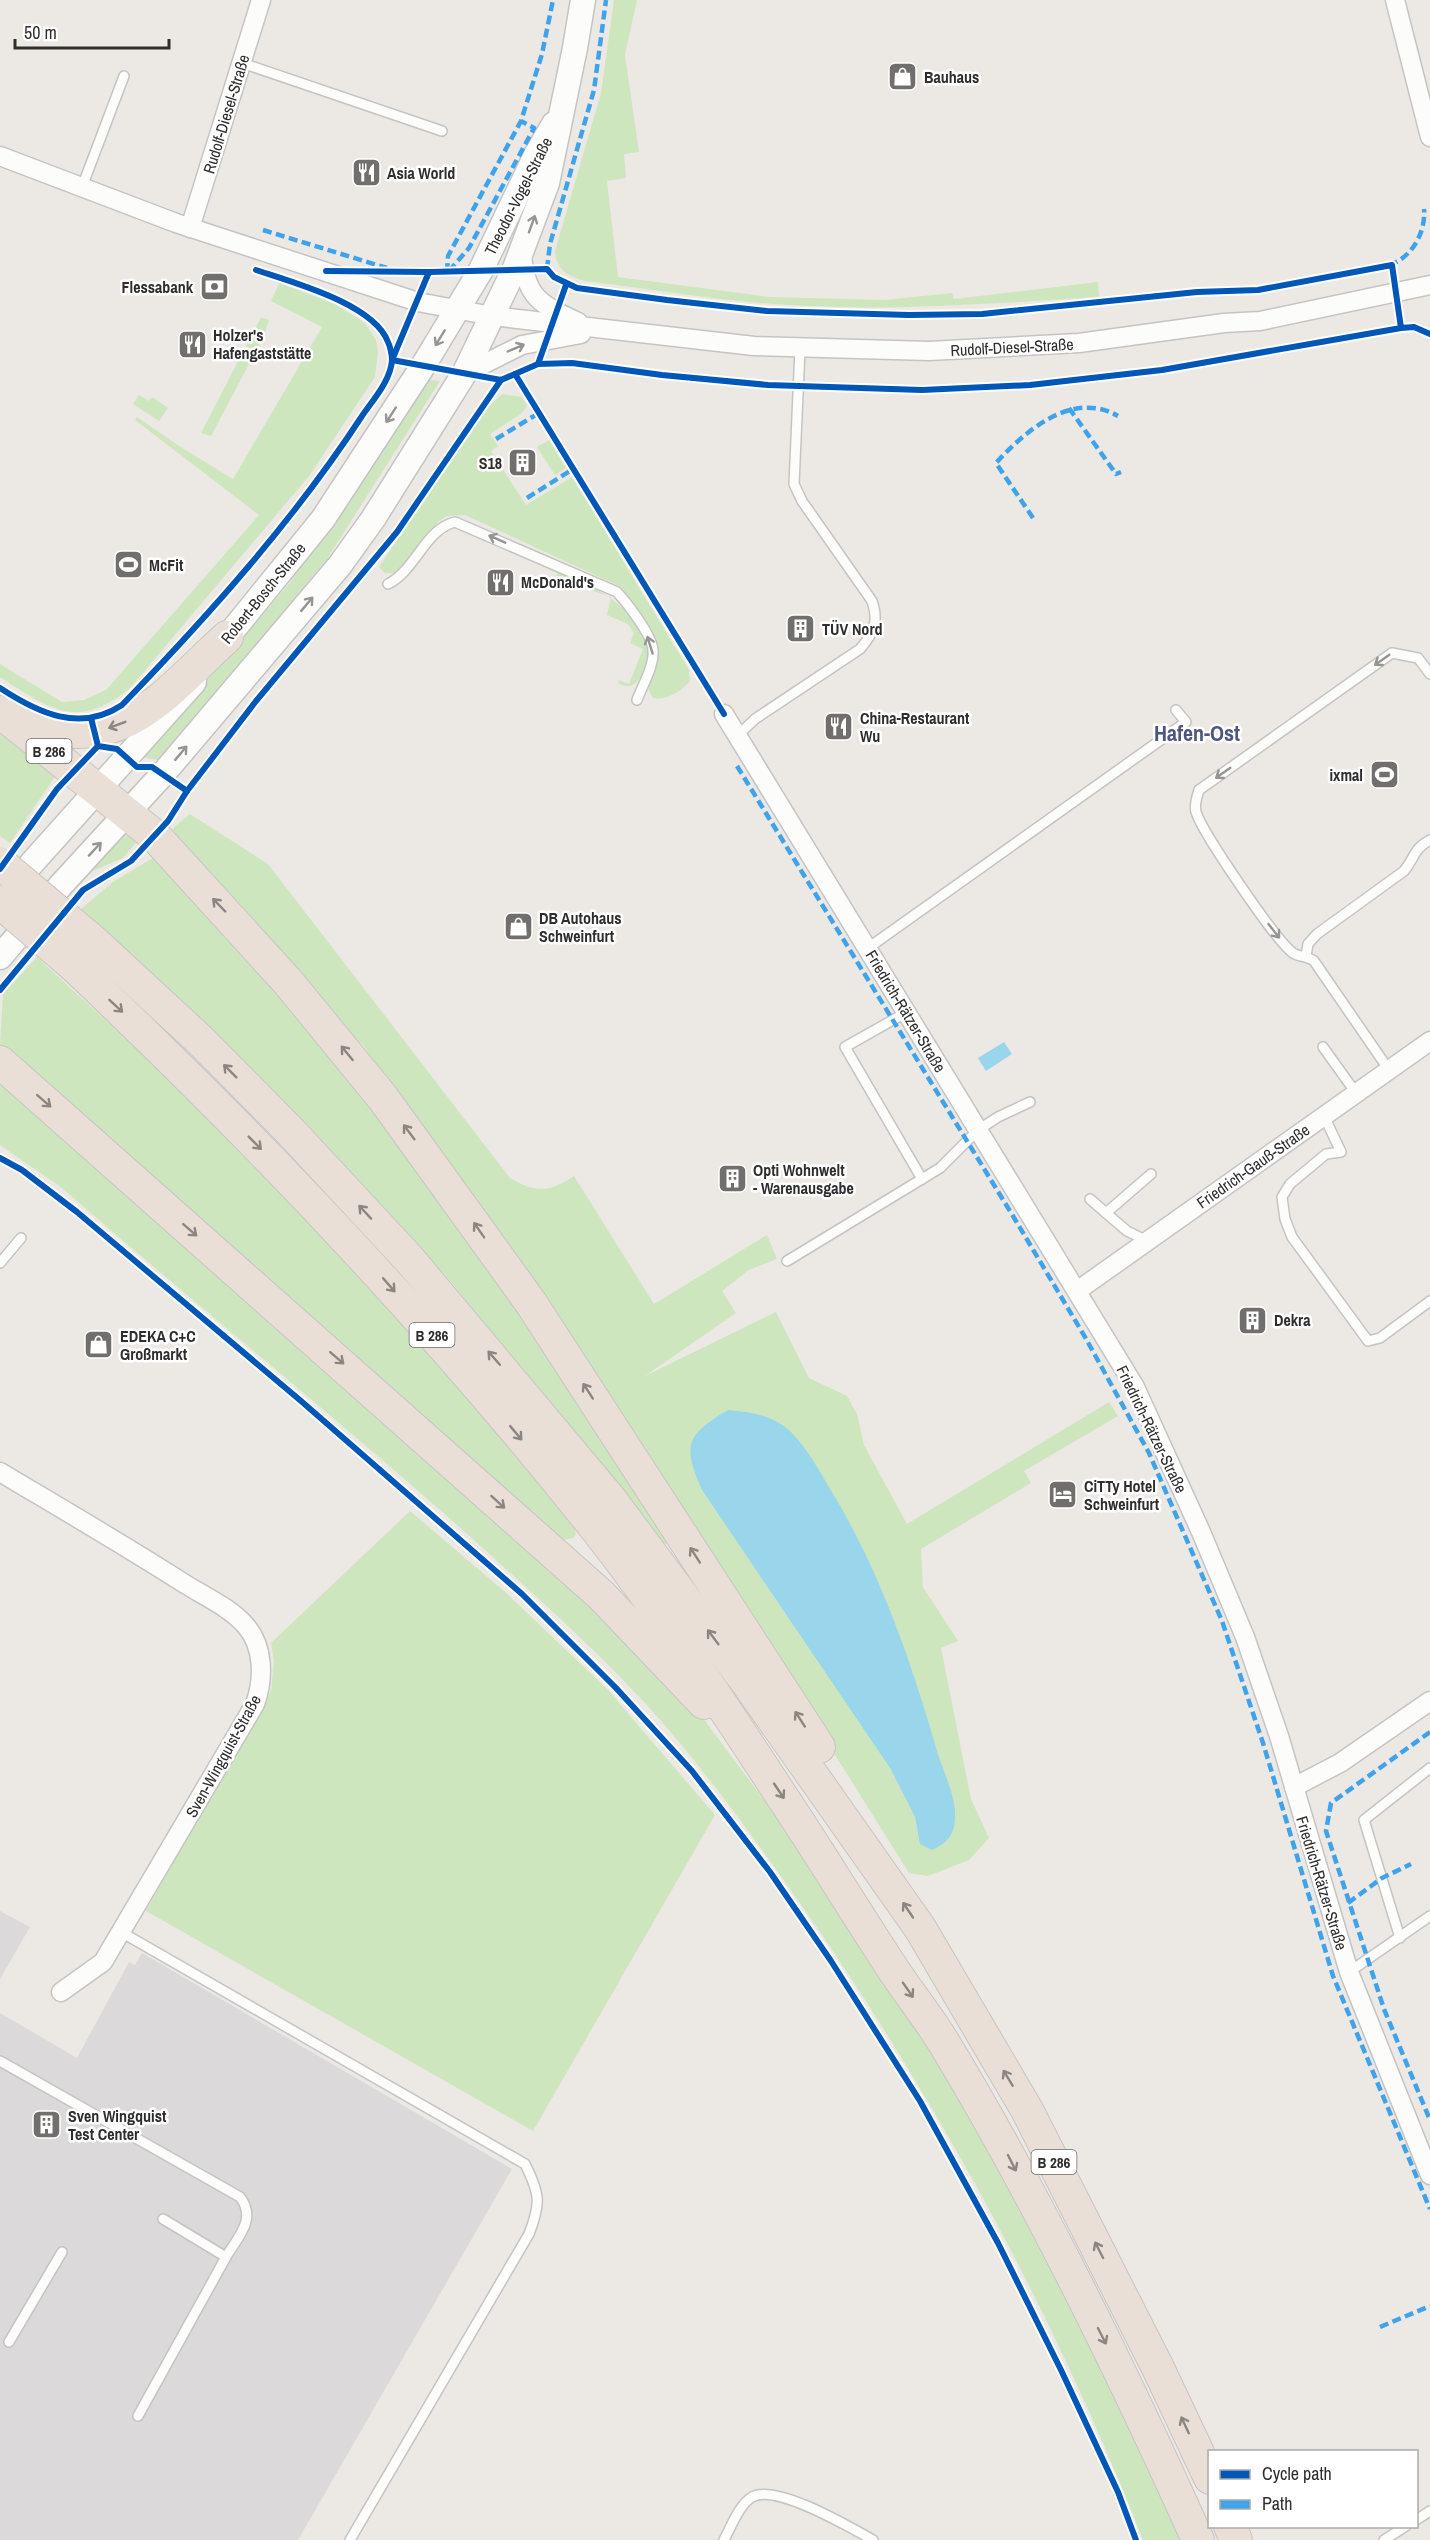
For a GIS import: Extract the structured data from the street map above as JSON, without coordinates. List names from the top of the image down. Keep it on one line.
{"streets":{"highway":["B 286"],"street":["Rudolf-Diesel-Straße","Theodor-Vogel-Straße","Robert-Bosch-Straße","Friedrich-Rätzer-Straße","Friedrich-Gauß-Straße","Sven-Wingquist-Straße"]},"crossings":[["Rudolf-Diesel-Straße","Theodor-Vogel-Straße"],["Rudolf-Diesel-Straße","Robert-Bosch-Straße"],["Theodor-Vogel-Straße","Robert-Bosch-Straße"],["Robert-Bosch-Straße","B 286"],["Friedrich-Rätzer-Straße","Friedrich-Gauß-Straße"]],"districts":["Hafen-Ost"],"places":{"shop":["Bauhaus","DB Autohaus Schweinfurt","EDEKA C+C Großmarkt"],"restaurant":["Asia World","Holzer's Hafengaststätte","McDonald's","China-Restaurant Wu"],"bank":["Flessabank"],"building":["S18","TÜV Nord","Opti Wohnwelt - Warenausgabe","Dekra","Sven Wingquist Test Center"],"sports":["McFit","ixmal"],"hotel":["CiTTy Hotel Schweinfurt"]},"legend":["Cycle path","Path"],"scale_bar":"50 m"}
